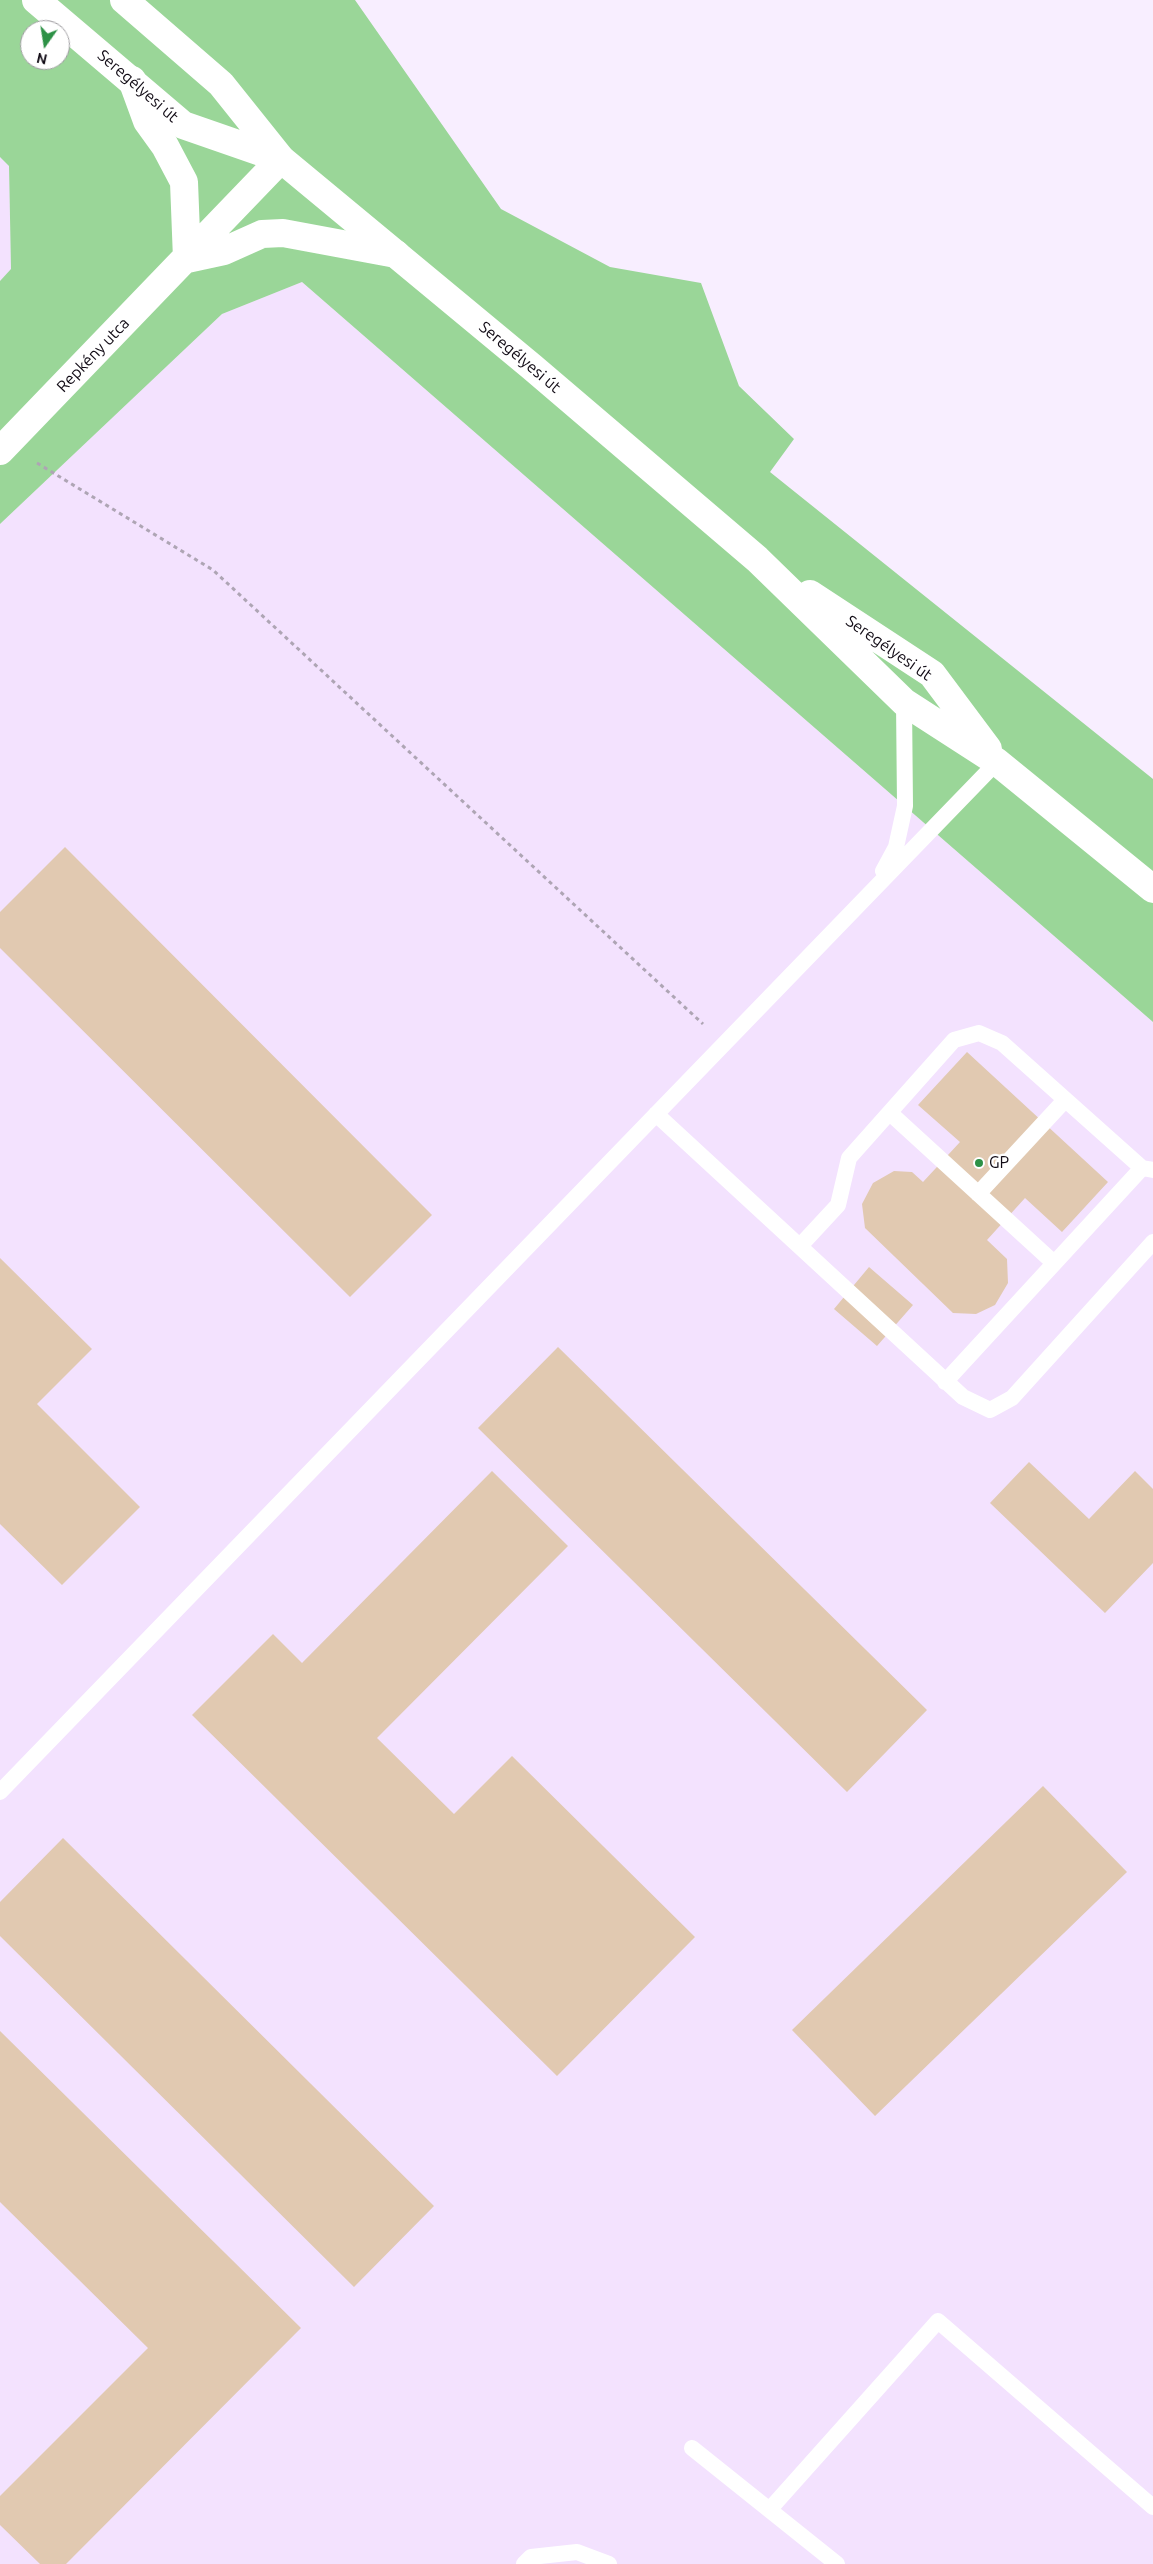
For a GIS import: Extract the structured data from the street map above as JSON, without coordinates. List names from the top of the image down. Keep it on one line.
{"streets":{"main road":["Seregélyesi út","Repkény utca"]},"crossings":[["Seregélyesi út","Repkény utca"]],"places":["GP"],"north":"bottom"}
